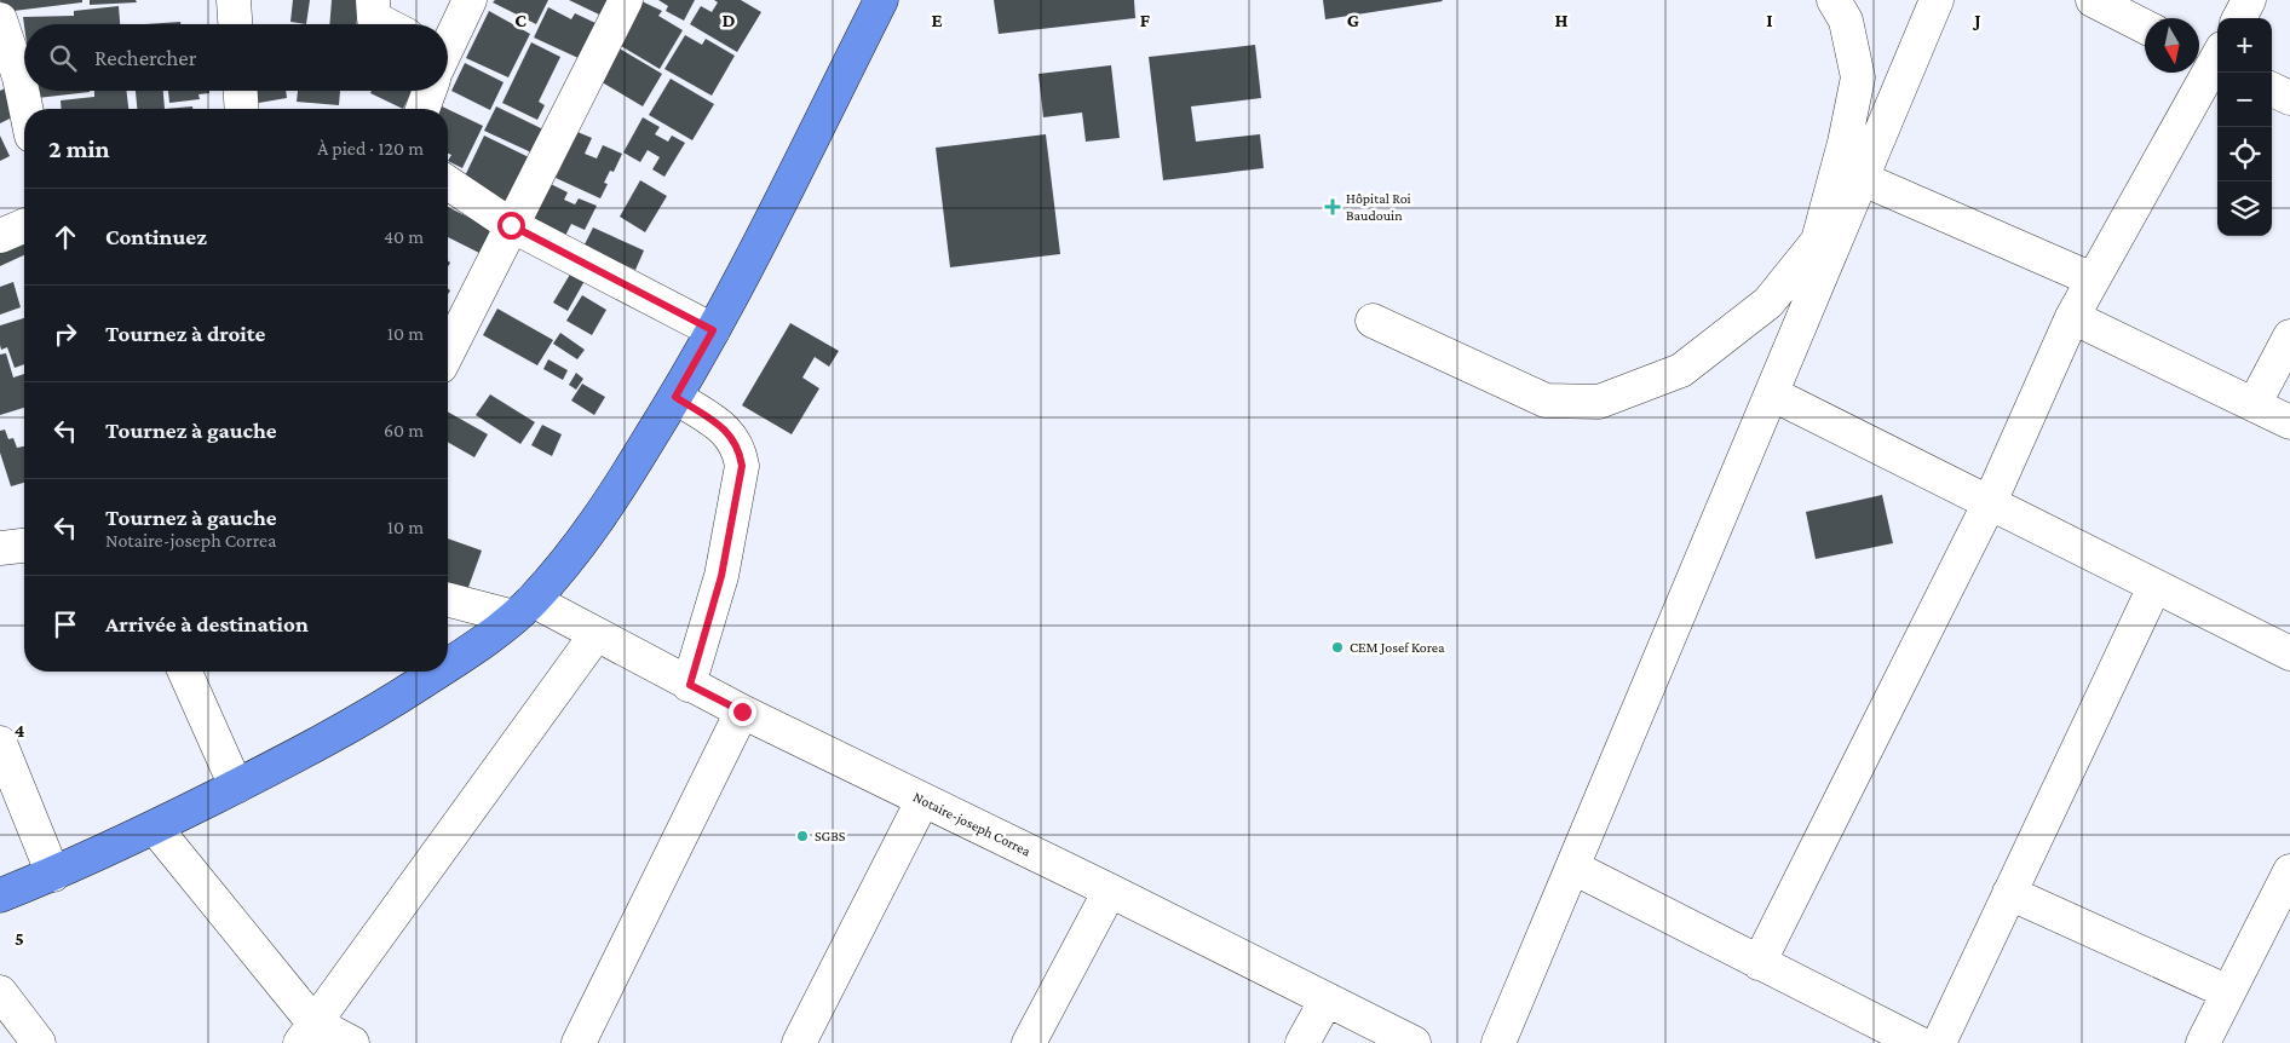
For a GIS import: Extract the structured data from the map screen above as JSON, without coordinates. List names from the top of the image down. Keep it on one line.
{"streets":{"street":["Notaire-joseph Correa"]},"places":{"health":["Hôpital Roi Baudouin"],"other":["CEM Josef Korea","SGBS"]},"north":"bottom","page":{"map_buttons":["+","−"],"search":"Rechercher","heading":["2 min","À pied · 120 m"],"list":[["Continuez","40 m"],["Tournez à droite","10 m"],["Tournez à gauche","60 m"],["Tournez à gauche","Notaire-joseph Correa","10 m"],"Arrivée à destination"]},"grid":{"columns":["C","D","E","F","G","H","I","J"],"rows":["4","5"]}}
